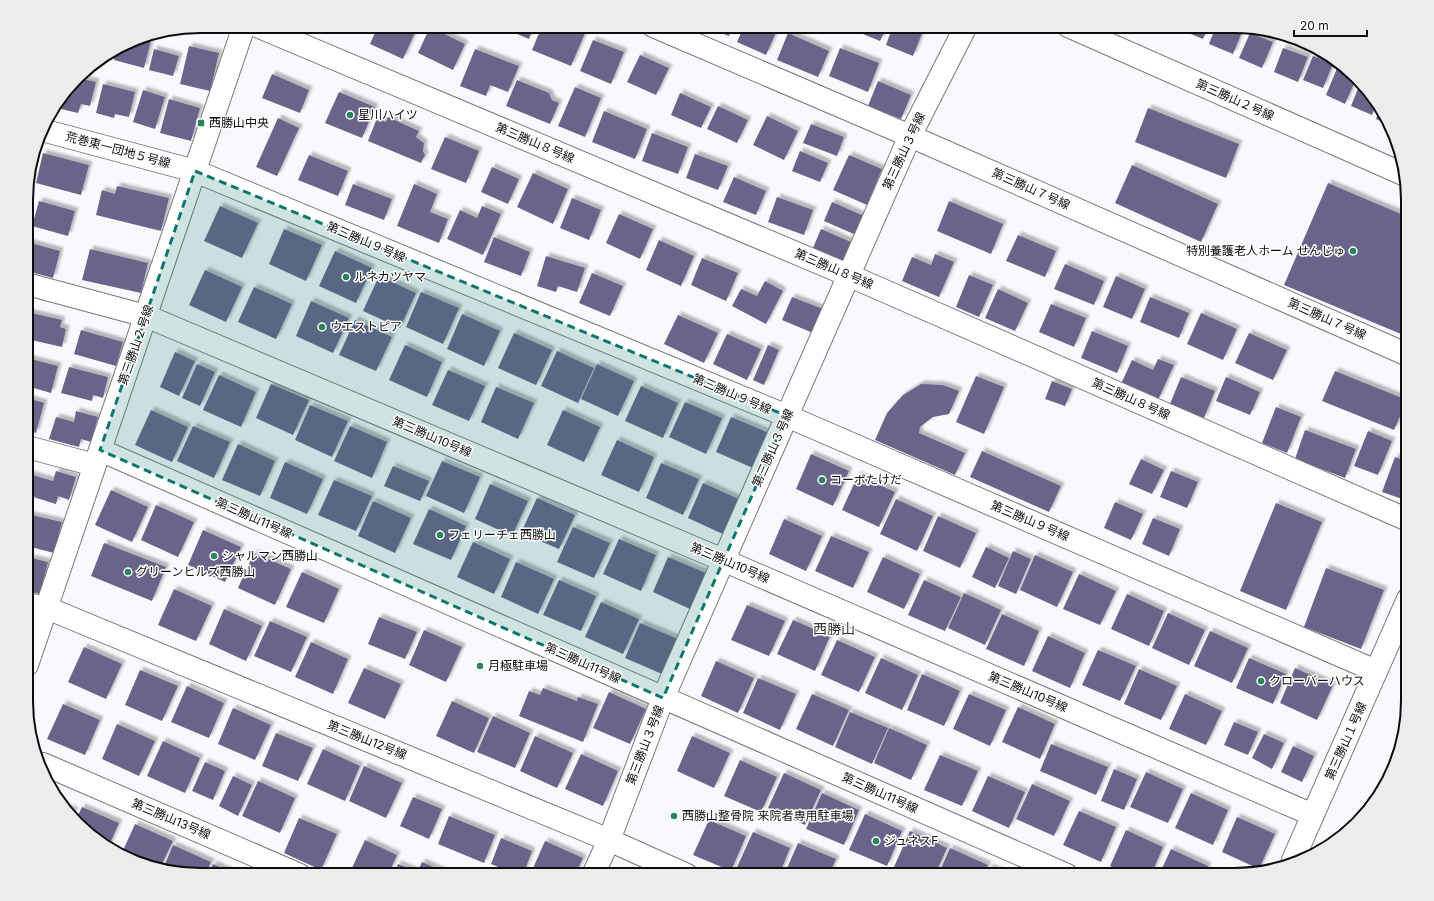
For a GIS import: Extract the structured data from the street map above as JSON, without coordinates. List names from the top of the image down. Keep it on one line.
{"streets":{"street":["第三勝山２号線","第三勝山８号線","荒巻東一団地５号線","第三勝山３号線","第三勝山７号線","第三勝山９号線","第三勝山10号線","第三勝山11号線","第三勝山12号線","第三勝山１号線","第三勝山13号線"]},"crossings":[["第三勝山２号線","荒巻東一団地５号線"],["第三勝山２号線","第三勝山９号線"],["第三勝山２号線","第三勝山10号線"],["第三勝山２号線","第三勝山11号線"],["第三勝山２号線","第三勝山12号線"],["第三勝山８号線","第三勝山３号線"],["荒巻東一団地５号線","第三勝山９号線"],["第三勝山３号線","第三勝山７号線"],["第三勝山３号線","第三勝山９号線"],["第三勝山３号線","第三勝山10号線"],["第三勝山３号線","第三勝山11号線"],["第三勝山３号線","第三勝山12号線"],["第三勝山９号線","第三勝山１号線"],["第三勝山10号線","第三勝山１号線"]],"districts":["西勝山"],"places":{"other":["星川ハイツ","特別養護老人ホーム せんじゅ","ルネカツヤマ","ウエストピア","コーポたけだ","フェリーチェ西勝山","シャルマン西勝山","グリーンヒルズ西勝山","月極駐車場","クローバーハウス","西勝山整骨院 来院者専用駐車場","ジュネスF"],"transit":["西勝山中央"]},"scale_bar":"20 m"}
